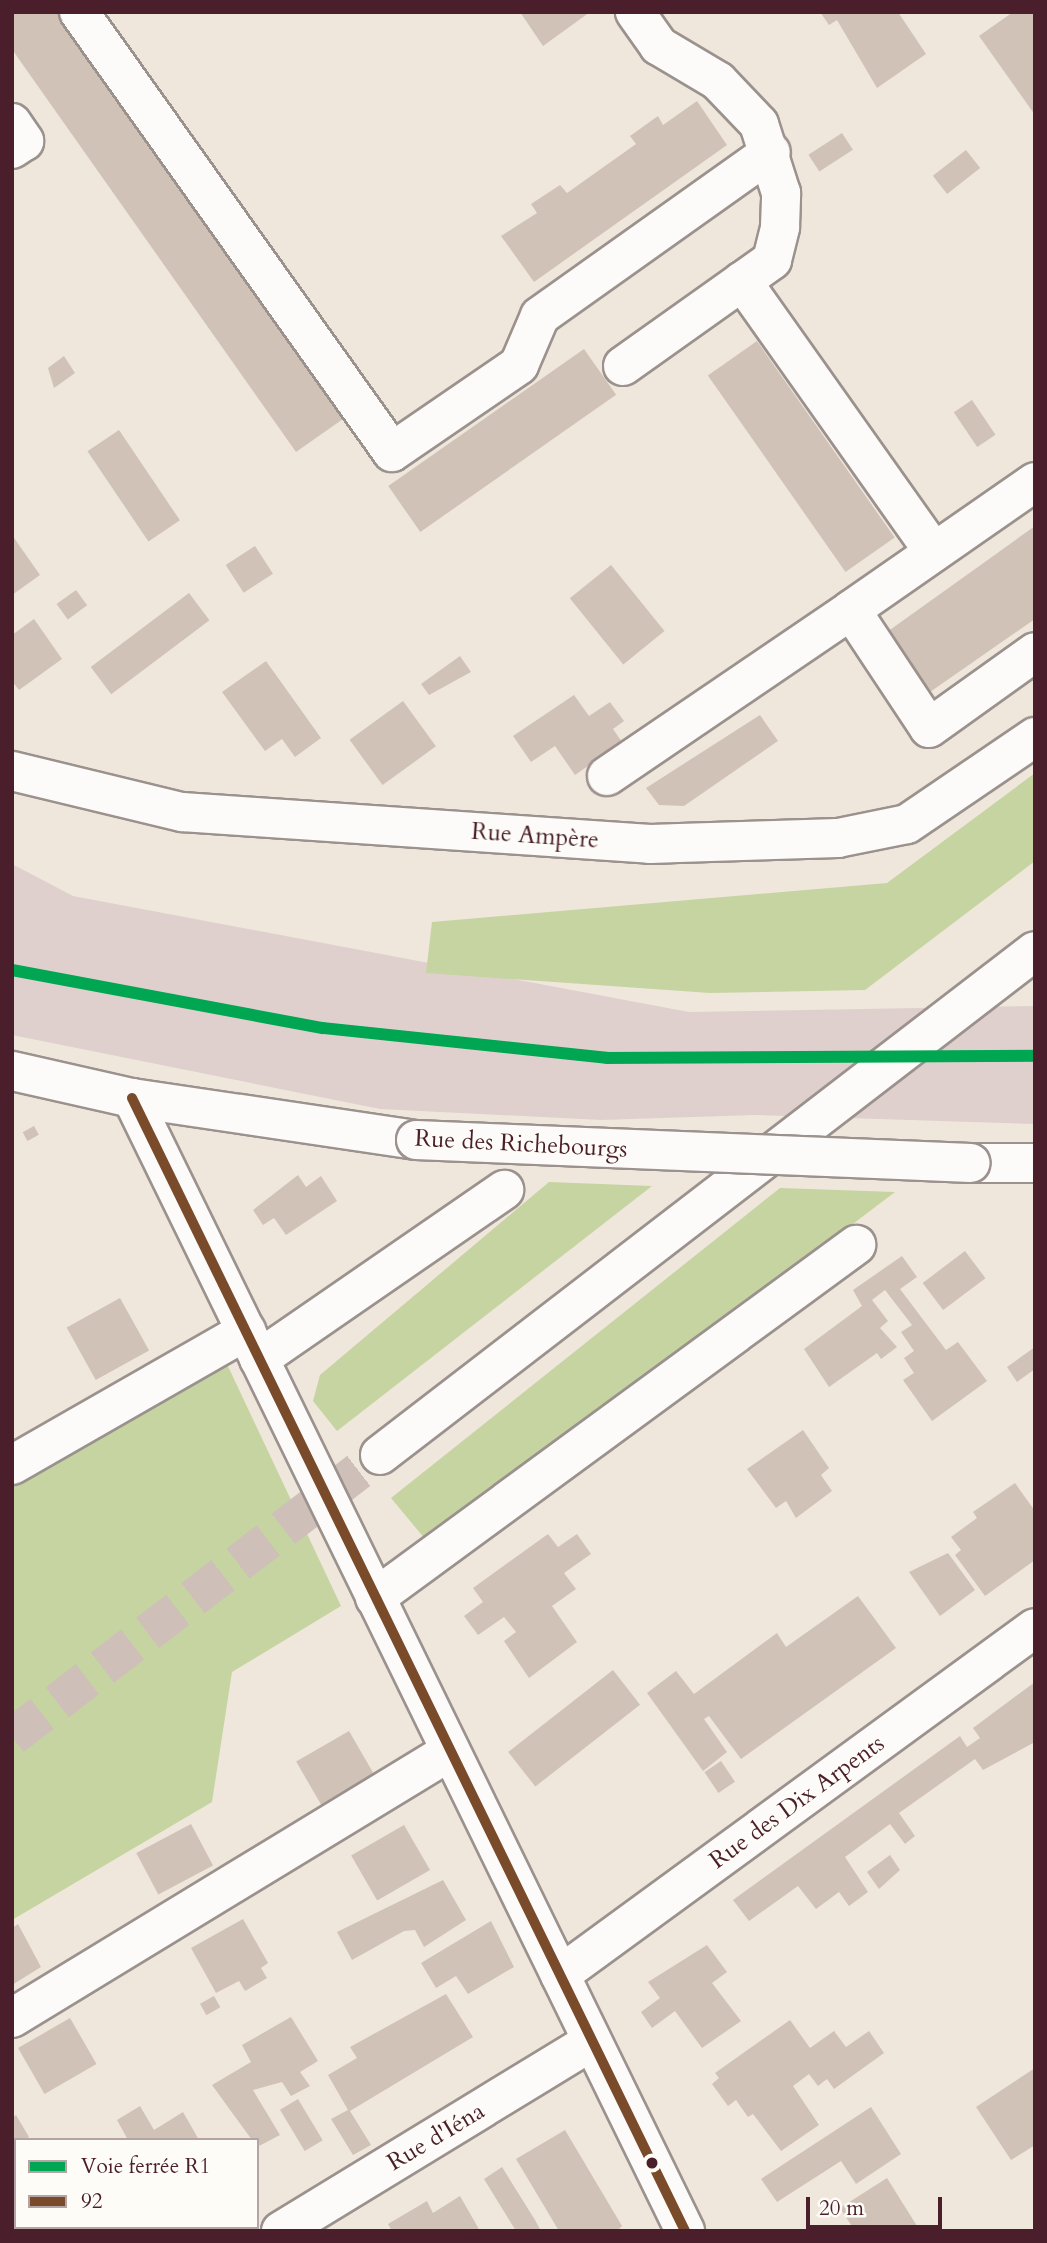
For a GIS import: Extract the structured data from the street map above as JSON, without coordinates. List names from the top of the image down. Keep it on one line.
{"streets":{"street":["Rue Ampère","Rue des Richebourgs","Rue des Dix Arpents","Rue d'Iéna"]},"lines":["rail line R1","transit line 92"],"legend":["Voie ferrée R1","92"],"scale_bar":"20 m"}
